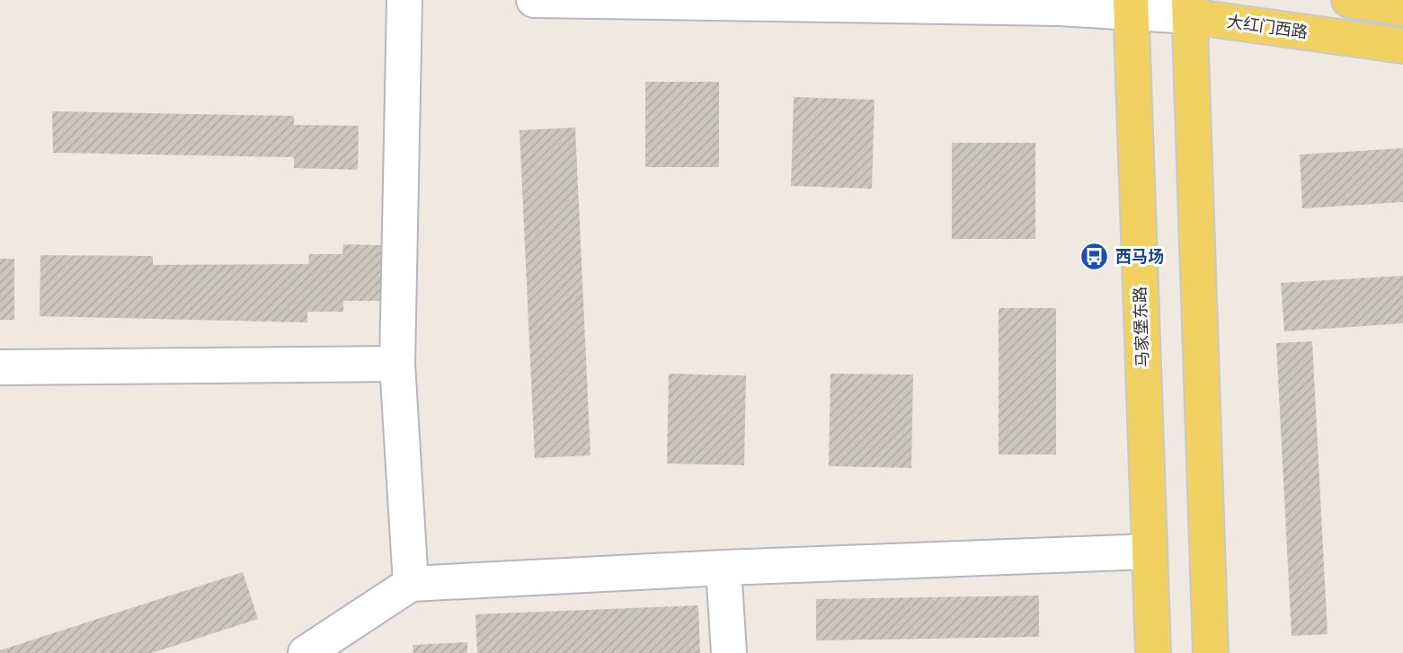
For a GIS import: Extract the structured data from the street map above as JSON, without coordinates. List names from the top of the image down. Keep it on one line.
{"streets":{"main road":["大红门西路","马家堡东路"]},"crossings":[["大红门西路","马家堡东路"]],"places":{"bus stop":["西马场"]}}
